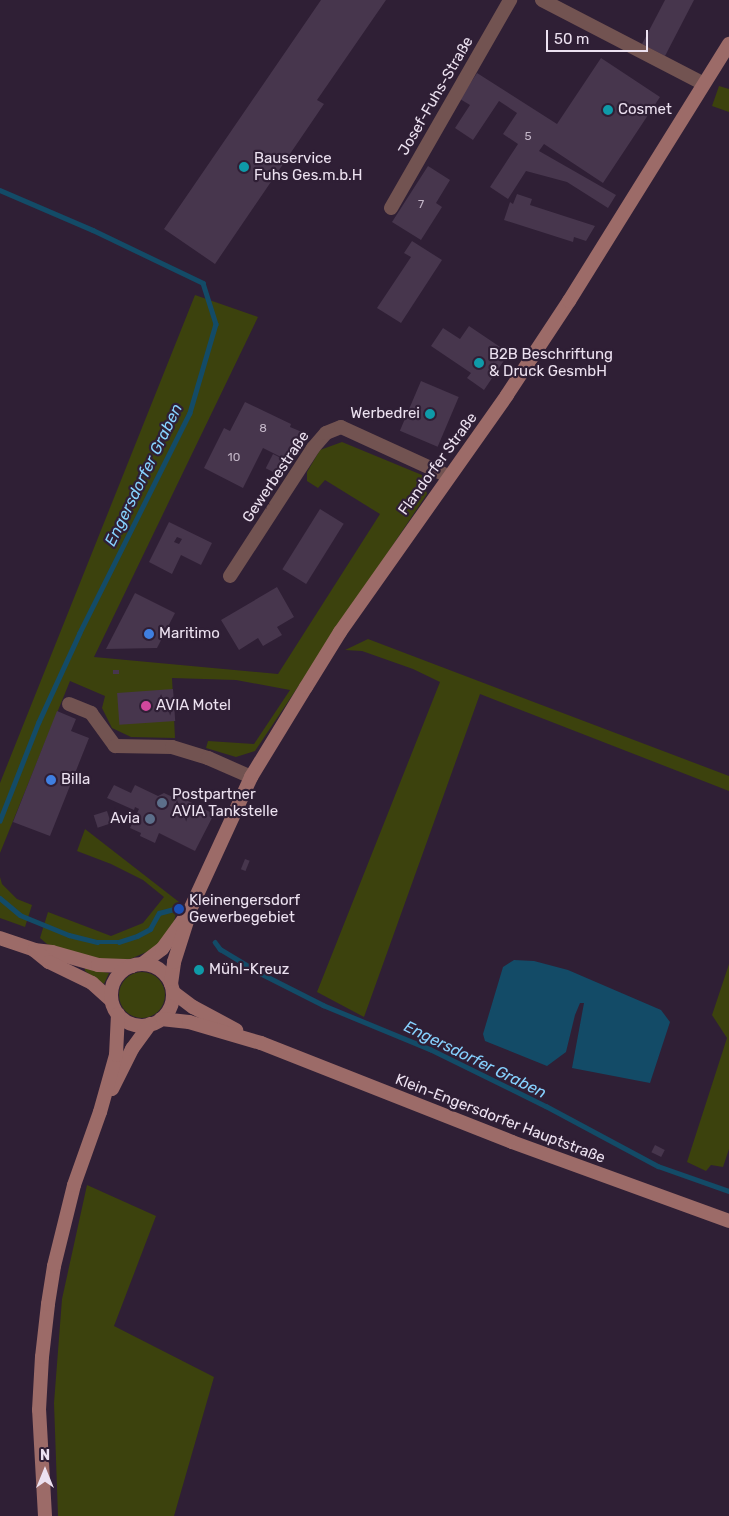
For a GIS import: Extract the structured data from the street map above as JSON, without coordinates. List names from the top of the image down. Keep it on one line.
{"streets":{"main road":["Flandorfer Straße","Klein-Engersdorfer Hauptstraße"],"street":["Josef-Fuhs-Straße","Gewerbestraße"]},"crossings":[["Flandorfer Straße","Gewerbestraße"]],"water":["Engersdorfer Graben"],"places":["Cosmet","Bauservice Fuhs Ges.m.b.H","B2B Beschriftung & Druck GesmbH","Werbedrei","Maritimo","AVIA Motel","Billa","Postpartner AVIA Tankstelle","Avia","Kleinengersdorf Gewerbegebiet","Mühl-Kreuz"],"house_numbers":["5","7","8","10"],"scale_bar":"50 m","north":"top"}
